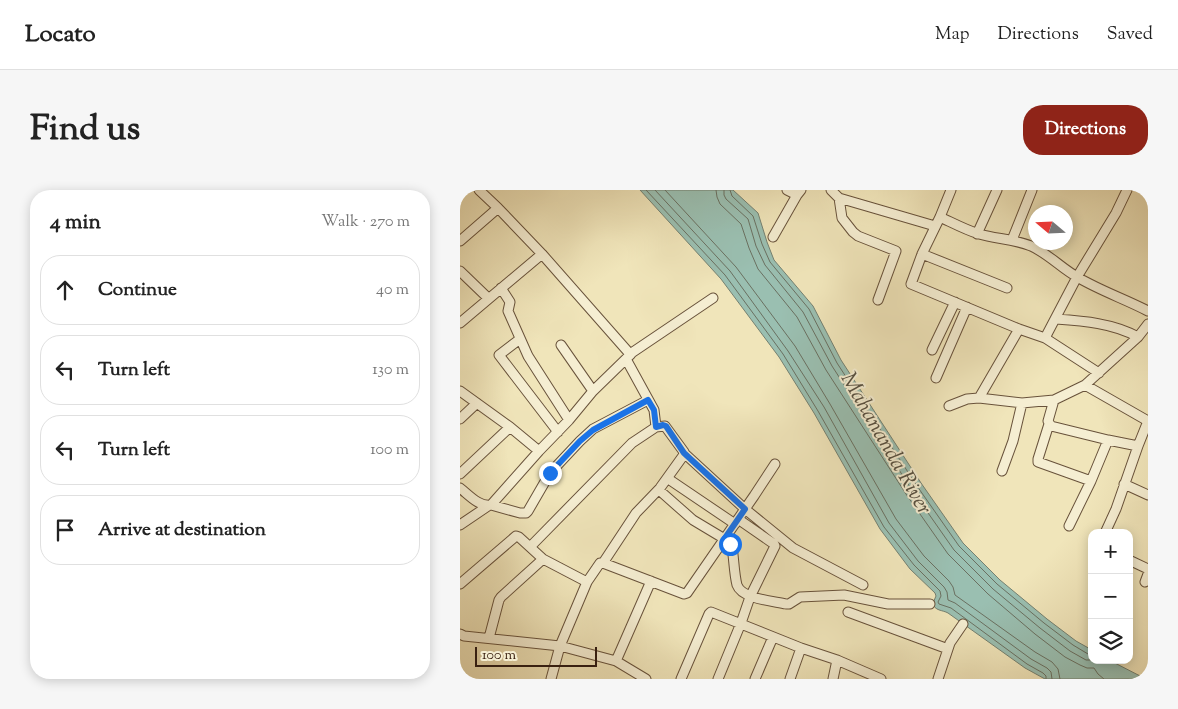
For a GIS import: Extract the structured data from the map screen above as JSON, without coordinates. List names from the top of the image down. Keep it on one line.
{"water":["Mahananda River"],"scale_bar":"100 m","north":"left","page":{"header":"Locato","nav":["Map","Directions","Saved"],"title":"Find us","buttons":"Directions","heading":["4 min","Walk · 270 m"],"list":[["Continue","40 m"],["Turn left","130 m"],["Turn left","100 m"],"Arrive at destination"],"map_buttons":["+","−"],"scale":"100 m"}}
